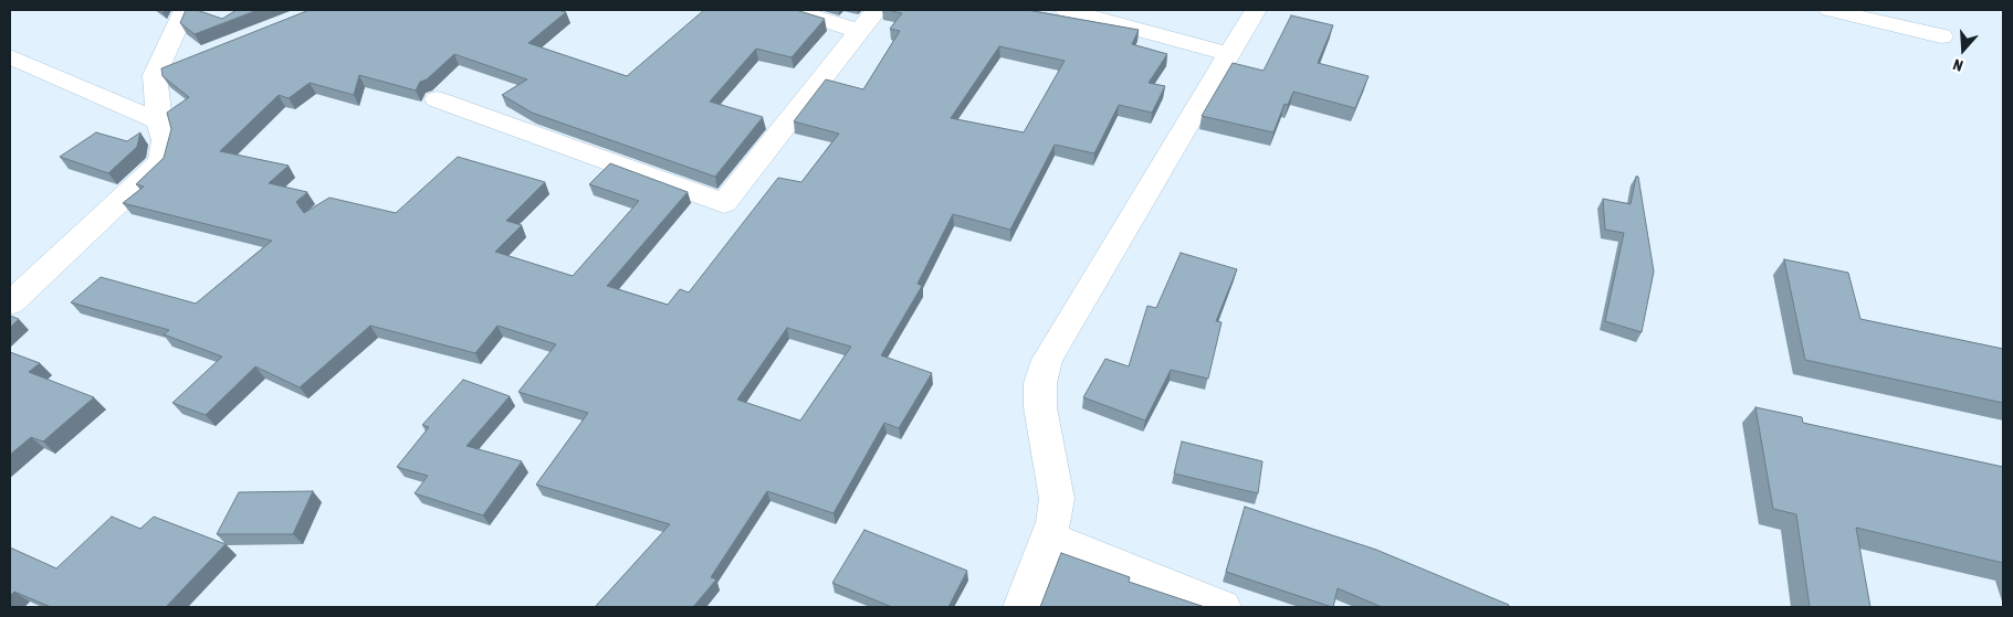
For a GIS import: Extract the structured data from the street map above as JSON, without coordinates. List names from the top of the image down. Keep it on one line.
{"north":"bottom"}
